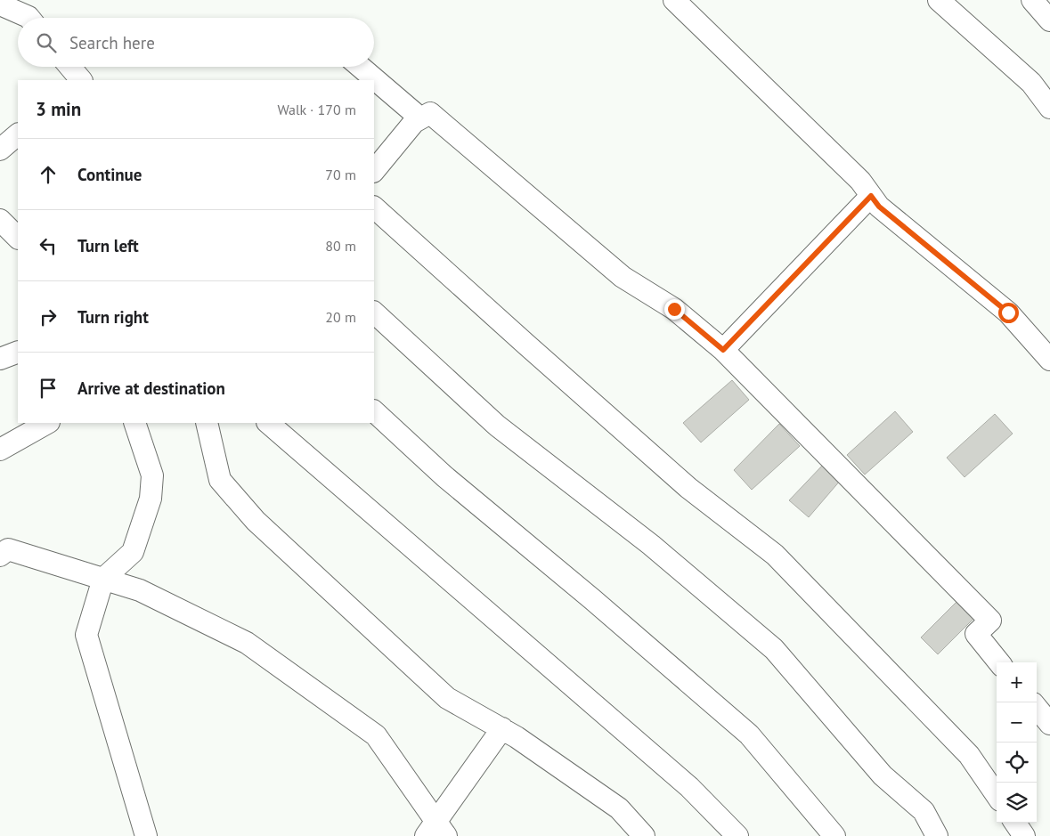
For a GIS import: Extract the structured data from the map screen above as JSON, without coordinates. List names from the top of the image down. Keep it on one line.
{"page":{"search":"Search here","heading":["3 min","Walk · 170 m"],"list":[["Continue","70 m"],["Turn left","80 m"],["Turn right","20 m"],"Arrive at destination"],"map_buttons":["+","−"]}}
